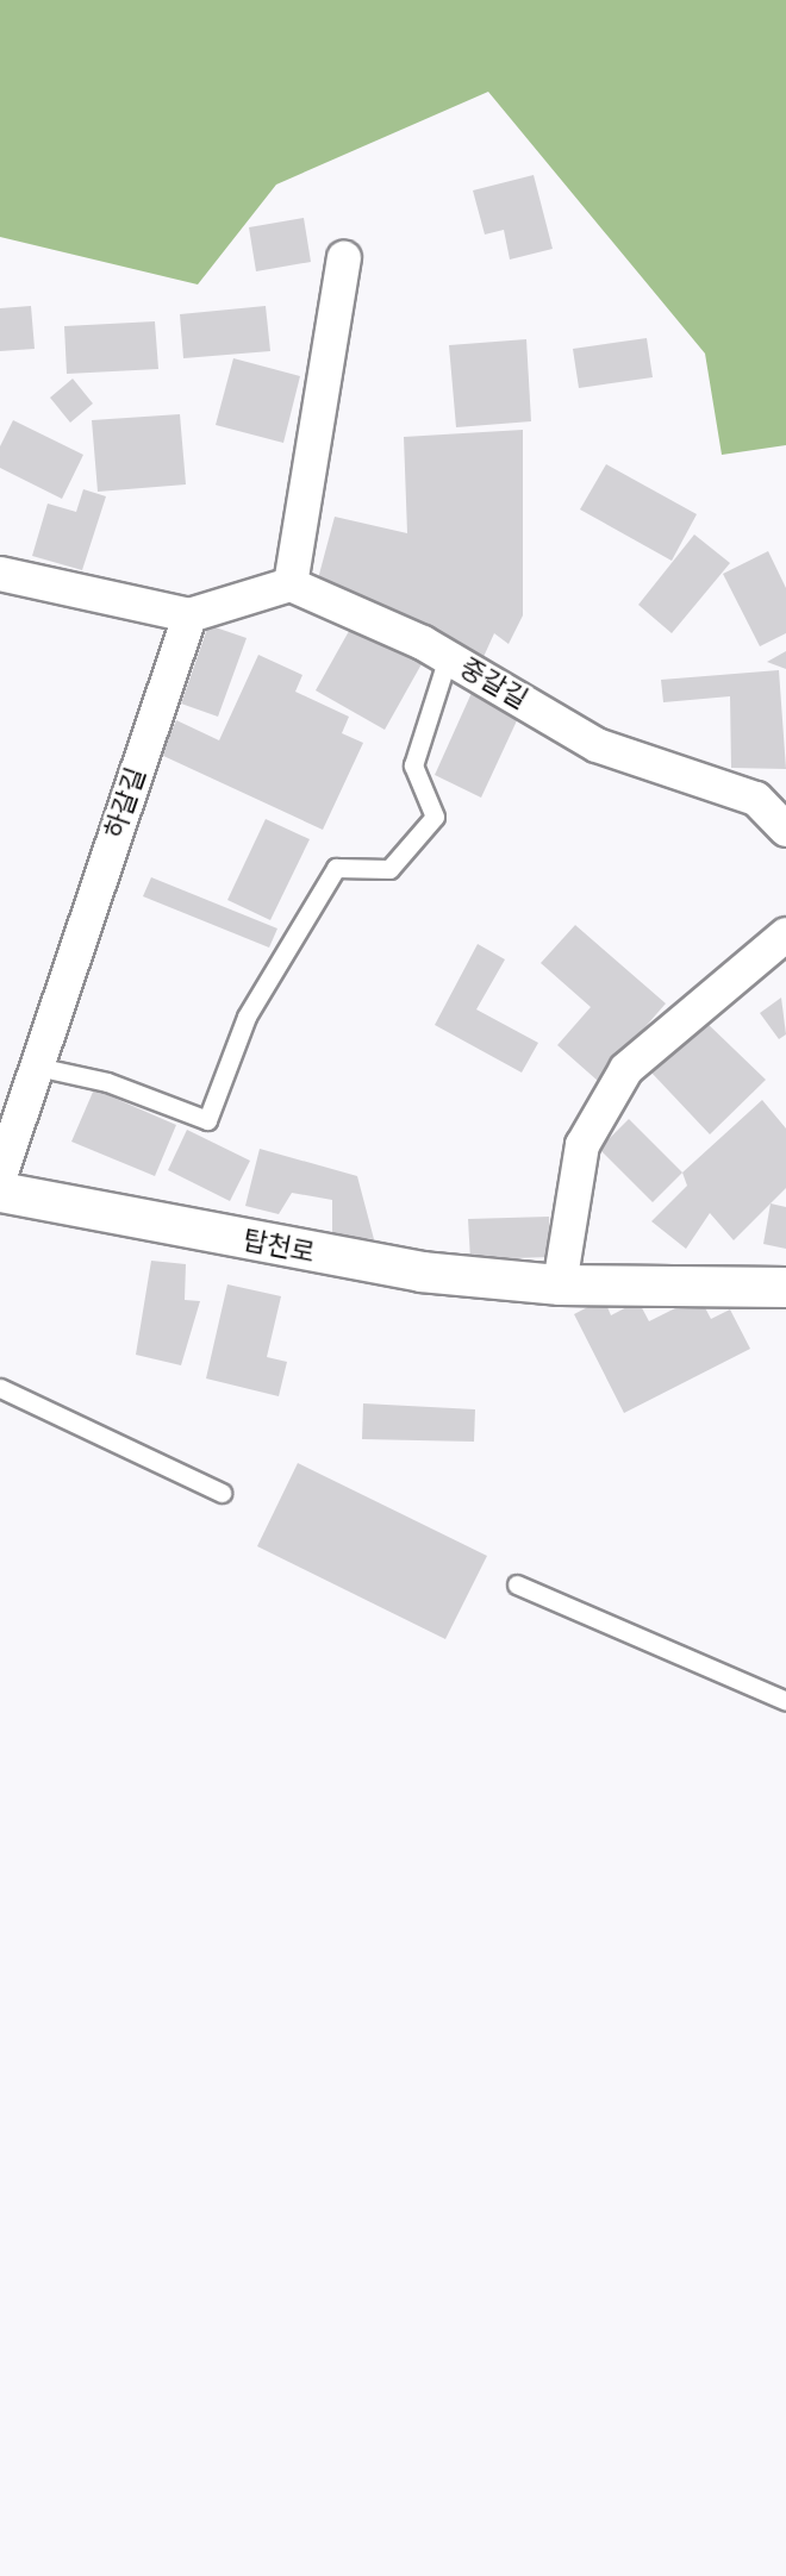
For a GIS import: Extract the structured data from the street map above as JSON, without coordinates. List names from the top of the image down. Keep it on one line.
{"streets":{"main road":["탑천로"],"street":["중갈길","하갈길"]}}
